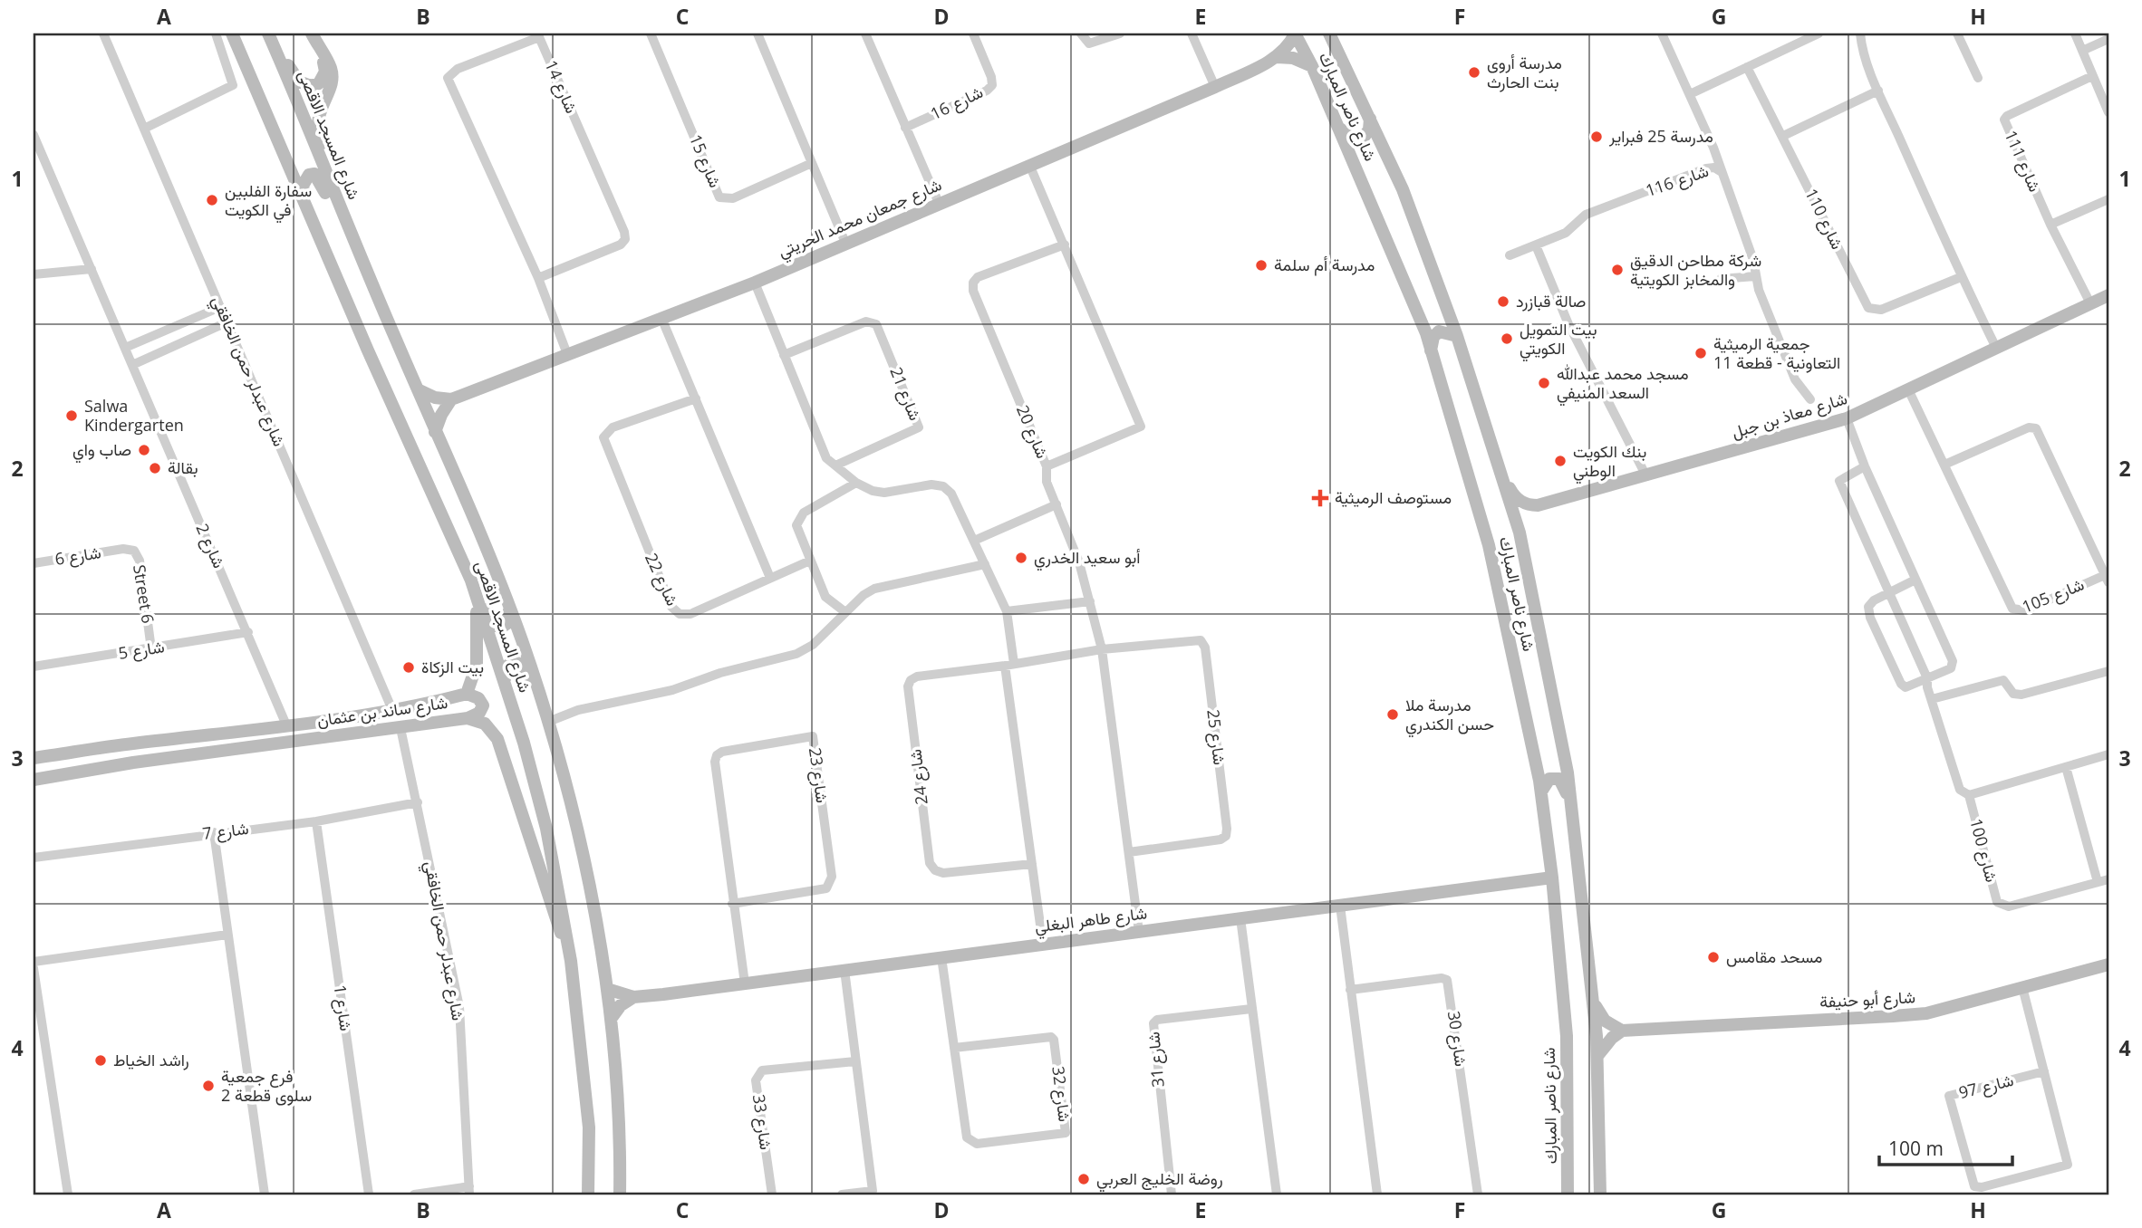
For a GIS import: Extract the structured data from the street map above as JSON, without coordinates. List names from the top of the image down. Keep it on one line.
{"streets":{"street":["شارع 14","شارع 16","شارع ناصر المبارك","شارع المسجد الاقصى","شارع 15","شارع 111","شارع 116","شارع جمعان محمد الحريتي","شارع 110","شارع عبدلر حمن الخافقي","شارع 21","شارع معاذ بن جبل","شارع 20","شارع 2","شارع 6","شارع 22","Street 6","شارع 105","شارع 5","شارع ساند بن عثمان","شارع 25","شارع 23","شارع 24","شارع 7","شارع 100","شارع طاهر البغلي","شارع أبو حنيفة","شارع 1","شارع 30","شارع 31","شارع 97","شارع 32","شارع 33"]},"crossings":[["شارع 14","شارع جمعان محمد الحريتي"],["شارع ناصر المبارك","شارع جمعان محمد الحريتي"],["شارع ناصر المبارك","شارع طاهر البغلي"],["شارع المسجد الاقصى","شارع ساند بن عثمان"],["شارع المسجد الاقصى","شارع طاهر البغلي"],["شارع 111","شارع معاذ بن جبل"],["شارع جمعان محمد الحريتي","شارع 20"],["شارع عبدلر حمن الخافقي","شارع ساند بن عثمان"],["شارع عبدلر حمن الخافقي","شارع 7"],["شارع معاذ بن جبل","شارع 105"],["شارع 2","شارع 5"],["شارع 2","شارع ساند بن عثمان"],["شارع 6","Street 6"],["Street 6","شارع 5"],["شارع 25","شارع 24"],["شارع 23","شارع طاهر البغلي"],["شارع 7","شارع 1"],["شارع طاهر البغلي","شارع 32"],["شارع أبو حنيفة","شارع 97"]],"places":{"other":["مدرسة أروى بنت الحارث","مدرسة 25 فبراير","سفارة الفلبين في الكويت","مدرسة أم سلمة","شركة مطاحن الدقيق والمخابز الكويتية","صالة قبازرد","بيت التمويل الكويتي","جمعية الرميثية التعاونية - قطعة 11","مسجد محمد عبدالله السعد المنيفي","Salwa Kindergarten","صاب واي","بنك الكويت الوطني","بقالة","أبو سعيد الخدري","بيت الزكاة","مدرسة ملا حسن الكندري","مسحد مقامس","راشد الخياط","فرع جمعية سلوى قطعة 2","روضة الخليج العربي"],"health":["مستوصف الرميثية"]},"scale_bar":"100 m","grid":{"columns":["A","B","C","D","E","F","G","H"],"rows":["1","2","3","4"]}}
